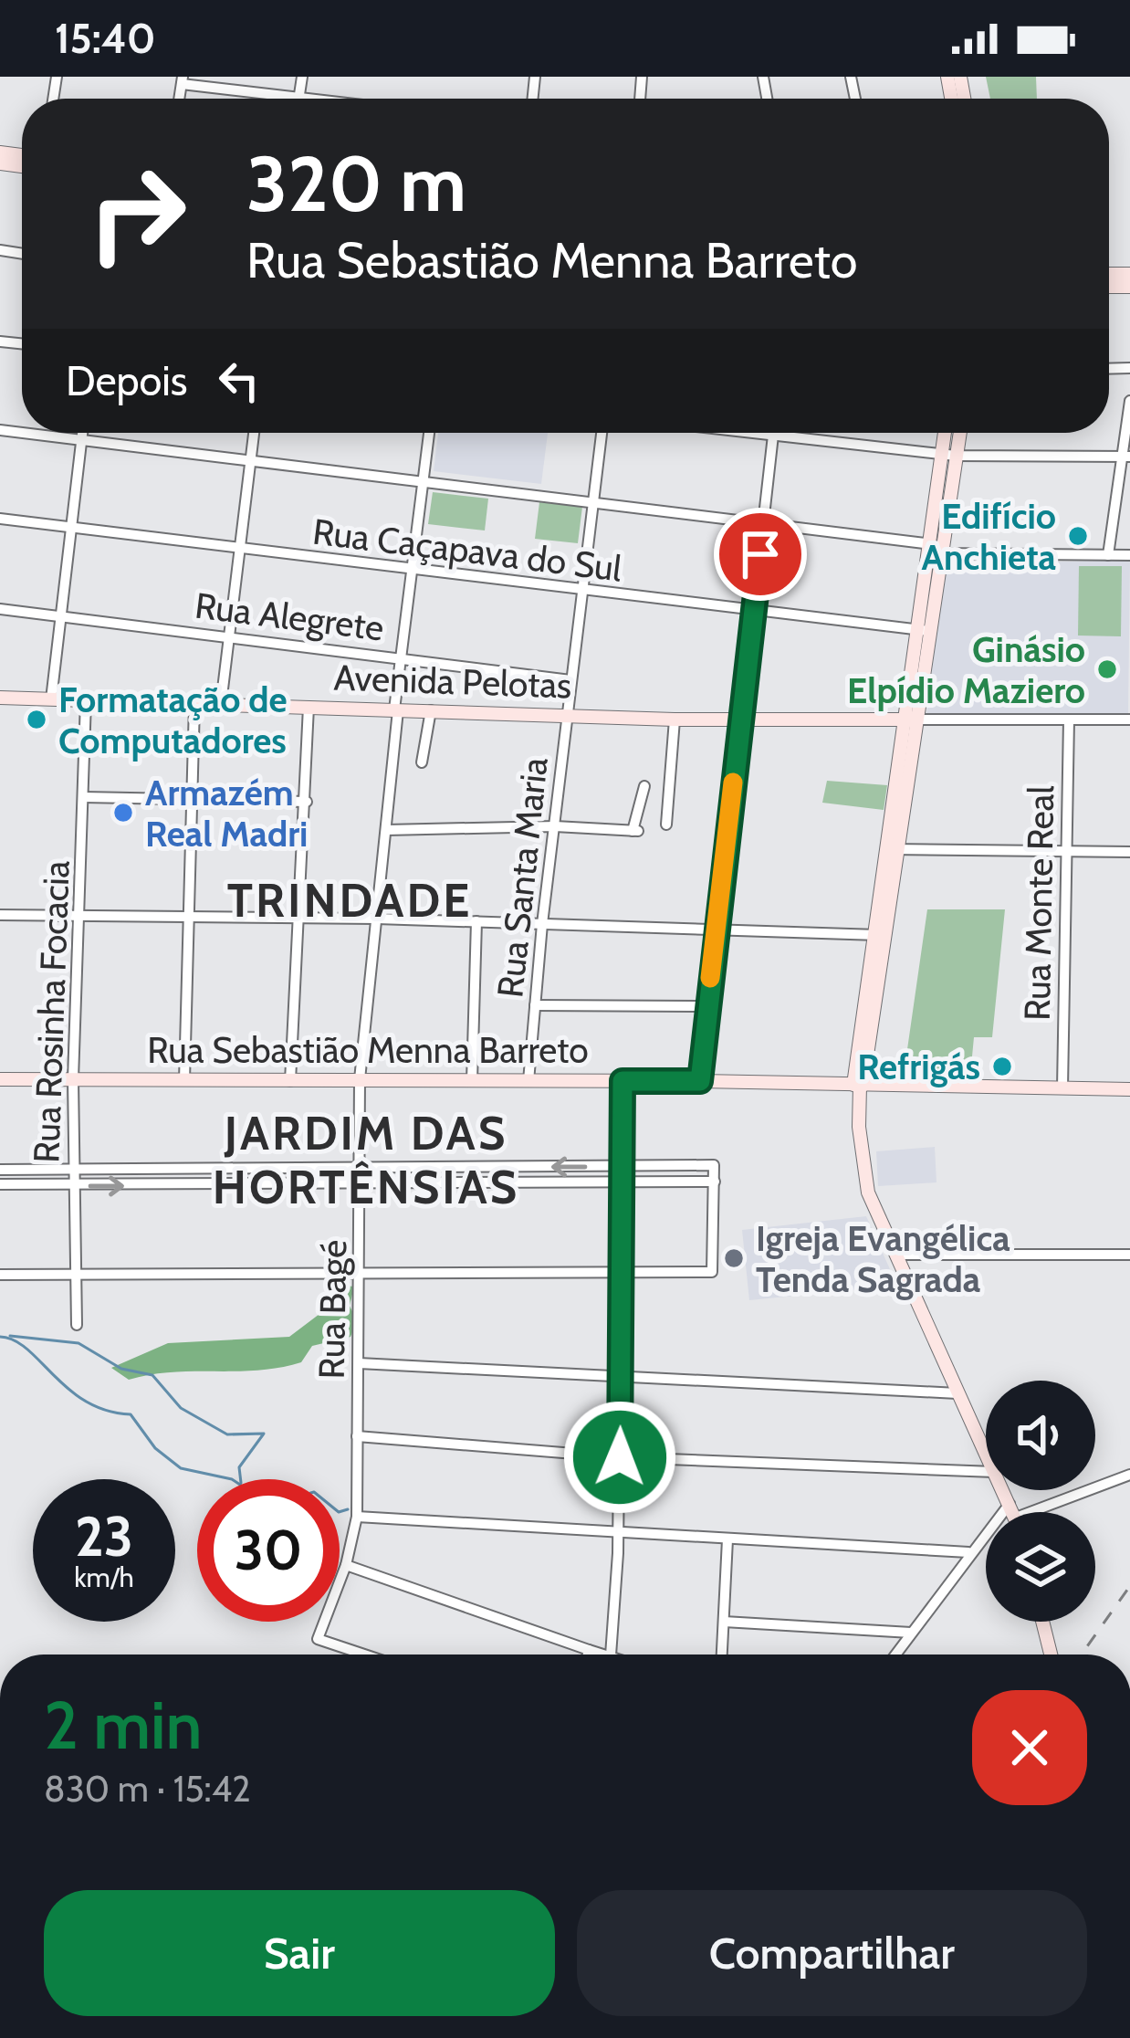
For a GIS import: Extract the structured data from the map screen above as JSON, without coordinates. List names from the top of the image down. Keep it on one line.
{"streets":{"main road":["Avenida Pelotas","Rua Sebastião Menna Barreto"],"street":["Rua Caçapava do Sul","Rua Alegrete","Rua Santa Maria","Rua Monte Real","Rua Rosinha Focacia","Rua Bagé"]},"crossings":[["Rua Caçapava do Sul","Rua Santa Maria"],["Rua Caçapava do Sul","Rua Bagé"],["Rua Alegrete","Rua Santa Maria"],["Rua Alegrete","Rua Bagé"],["Avenida Pelotas","Rua Santa Maria"],["Avenida Pelotas","Rua Rosinha Focacia"],["Avenida Pelotas","Rua Bagé"],["Rua Santa Maria","Rua Sebastião Menna Barreto"],["Rua Monte Real","Rua Sebastião Menna Barreto"],["Rua Rosinha Focacia","Rua Sebastião Menna Barreto"],["Rua Sebastião Menna Barreto","Rua Bagé"]],"districts":["TRINDADE","JARDIM DAS HORTÊNSIAS"],"places":["Edifício Anchieta","Ginásio Elpídio Maziero","Formatação de Computadores","Armazém Real Madri","Refrigás","Igreja Evangélica Tenda Sagrada"],"page":{"status":"15:40","turn":["320 m","Rua Sebastião Menna Barreto"],"then":"Depois","speed":"23 km/h","limit":"30","heading":["2 min","830 m · 15:42"],"buttons":["Sair","Compartilhar"]}}
